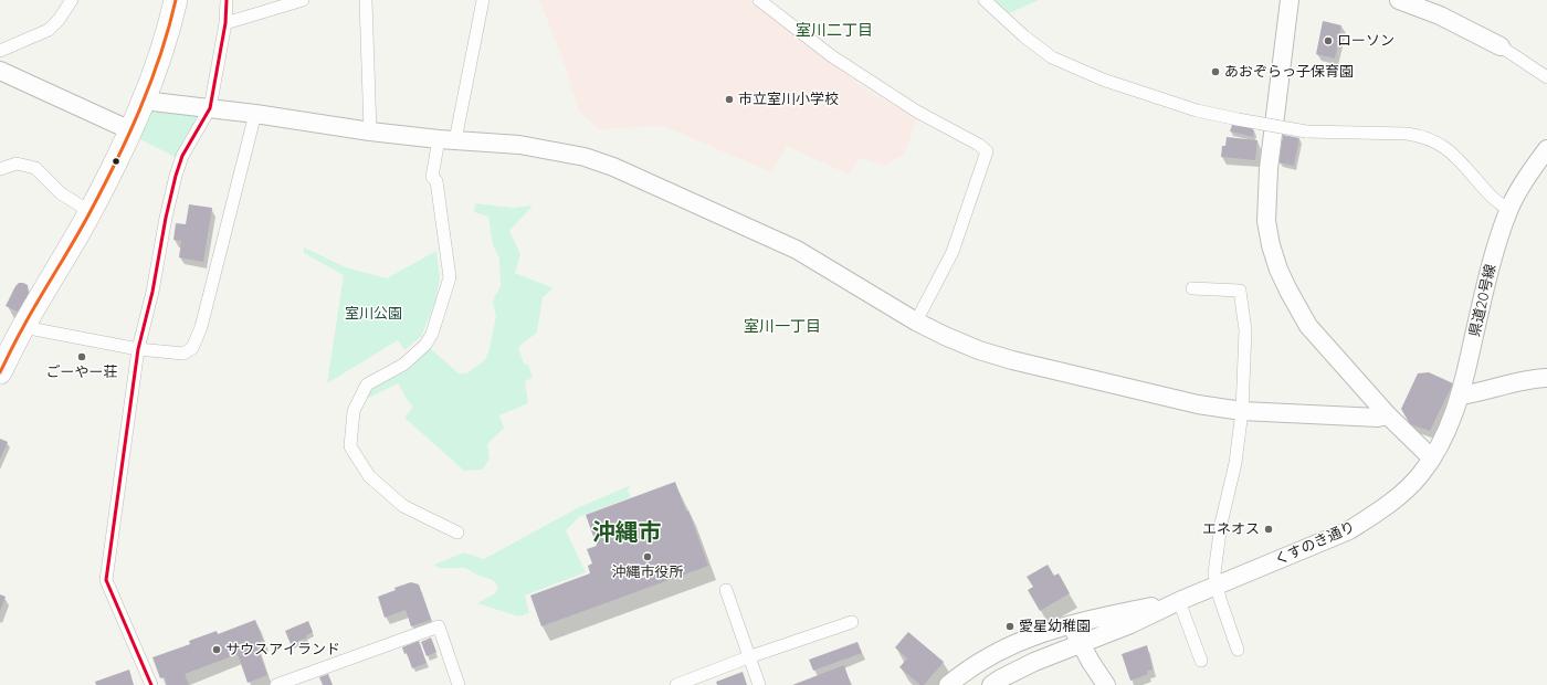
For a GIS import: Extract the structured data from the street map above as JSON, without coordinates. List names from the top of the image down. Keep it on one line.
{"streets":{"street":["県道20号線","くすのき通り"]},"crossings":[["県道20号線","くすのき通り"]],"districts":["室川二丁目","室川一丁目","沖縄市"],"parks":["室川公園"],"places":["ローソン","あおぞらっ子保育園","市立室川小学校","ごーやー荘","エネオス","沖縄市役所","愛星幼稚園","サウスアイランド"]}
